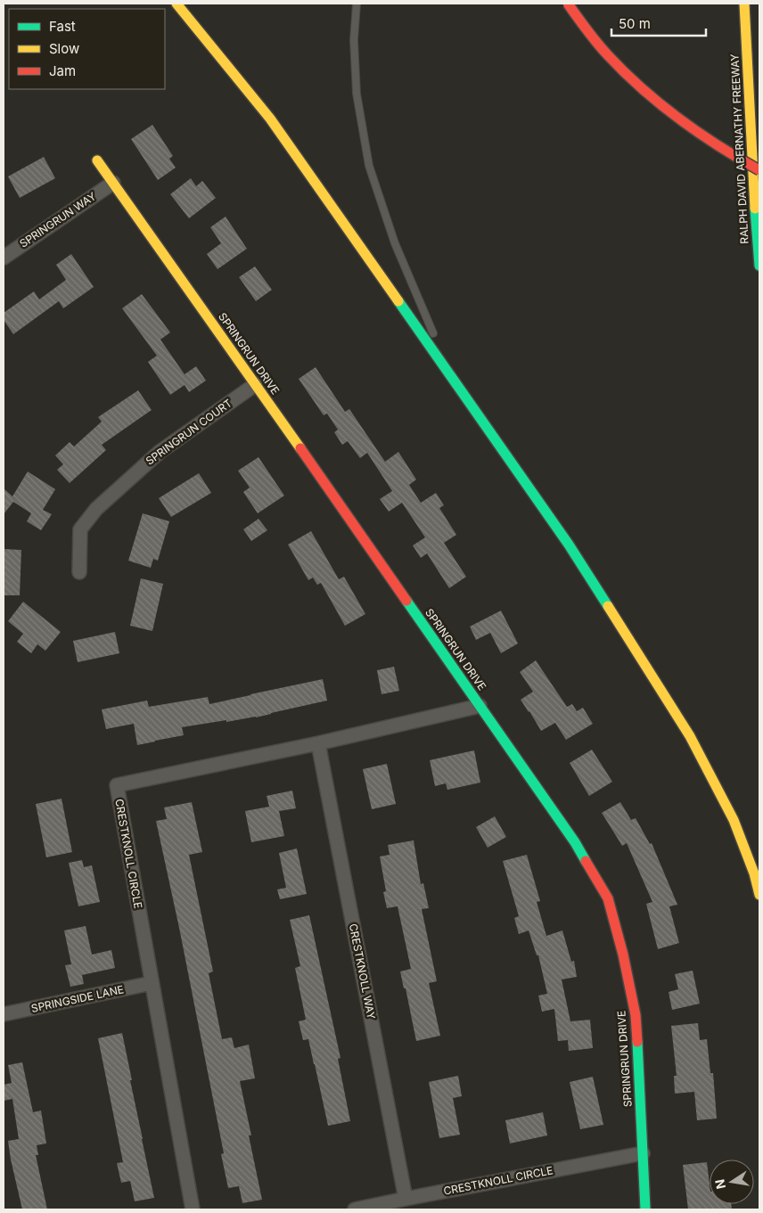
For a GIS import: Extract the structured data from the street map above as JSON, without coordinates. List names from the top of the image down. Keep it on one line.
{"streets":{"main road":["RALPH DAVID ABERNATHY FREEWAY","SPRINGRUN DRIVE"],"street":["SPRINGRUN WAY","SPRINGRUN COURT","CRESTKNOLL CIRCLE","CRESTKNOLL WAY","SPRINGSIDE LANE"]},"crossings":[["SPRINGRUN WAY","SPRINGRUN DRIVE"],["SPRINGRUN DRIVE","SPRINGRUN COURT"],["SPRINGRUN DRIVE","CRESTKNOLL CIRCLE"],["CRESTKNOLL CIRCLE","CRESTKNOLL WAY"],["CRESTKNOLL CIRCLE","SPRINGSIDE LANE"]],"legend":["Fast","Slow","Jam"],"scale_bar":"50 m","north":"left"}
